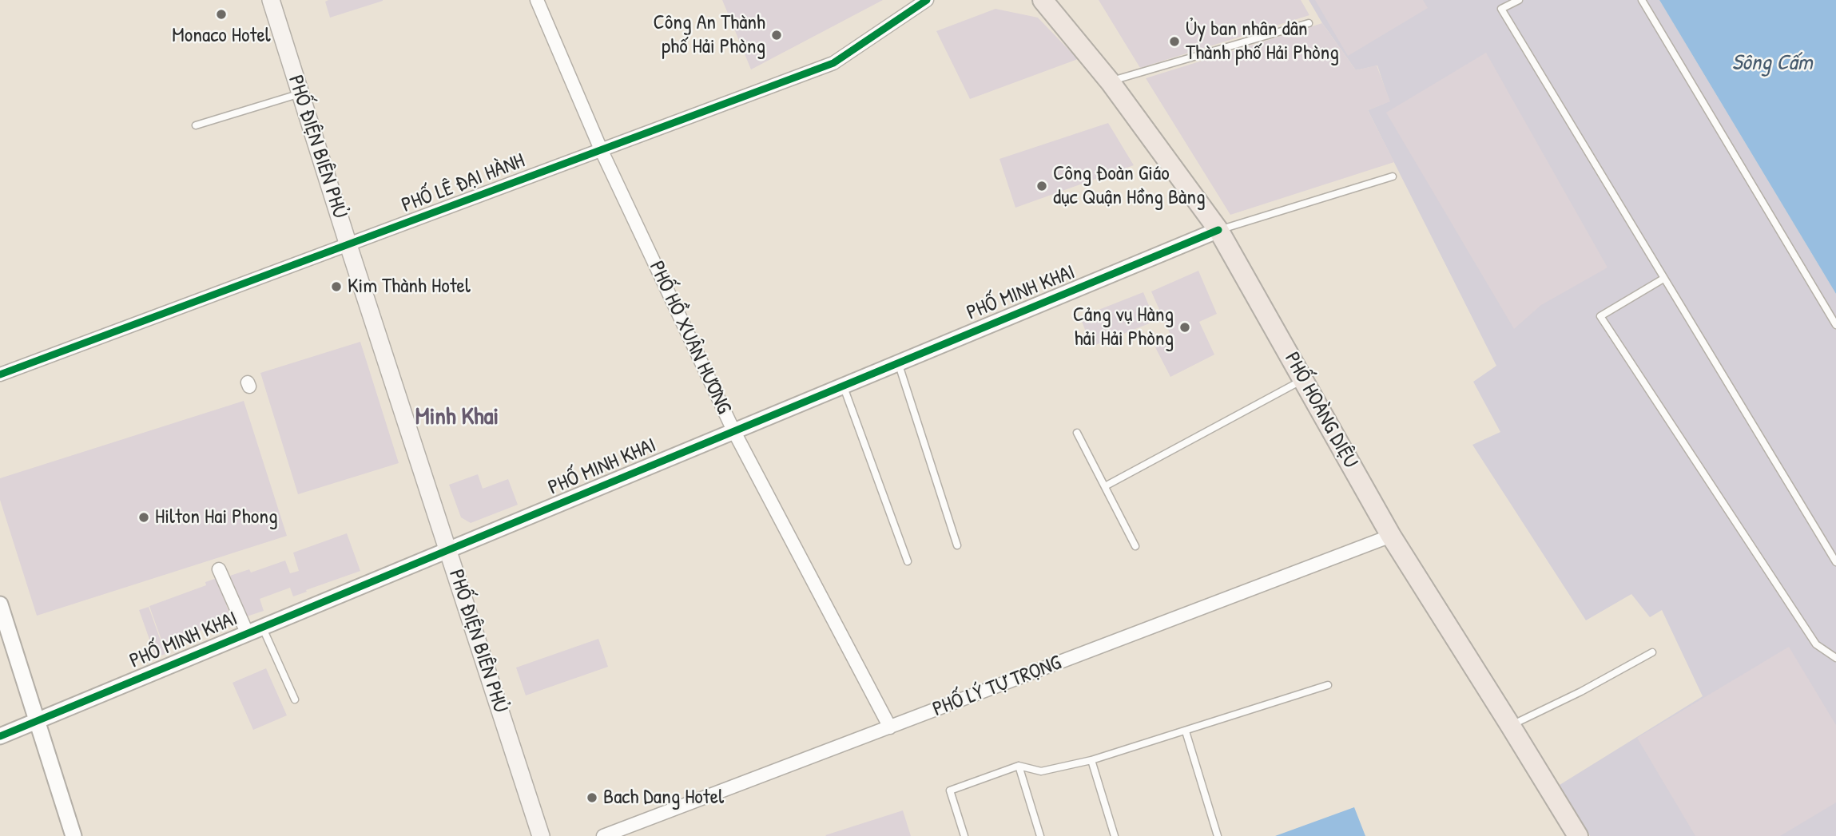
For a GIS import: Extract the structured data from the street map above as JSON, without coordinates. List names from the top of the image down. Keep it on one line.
{"streets":{"main road":["PHỐ ĐIỆN BIÊN PHỦ","PHỐ HOÀNG DIỆU"],"street":["PHỐ LÊ ĐẠI HÀNH","PHỐ MINH KHAI","PHỐ HỒ XUÂN HƯƠNG","PHỐ LÝ TỰ TRỌNG"]},"crossings":[["PHỐ ĐIỆN BIÊN PHỦ","PHỐ LÊ ĐẠI HÀNH"],["PHỐ ĐIỆN BIÊN PHỦ","PHỐ MINH KHAI"],["PHỐ LÊ ĐẠI HÀNH","PHỐ HỒ XUÂN HƯƠNG"],["PHỐ MINH KHAI","PHỐ HỒ XUÂN HƯƠNG"],["PHỐ MINH KHAI","PHỐ HOÀNG DIỆU"],["PHỐ HỒ XUÂN HƯƠNG","PHỐ LÝ TỰ TRỌNG"],["PHỐ HOÀNG DIỆU","PHỐ LÝ TỰ TRỌNG"]],"districts":["Minh Khai"],"water":["Sông Cấm"],"places":["Monaco Hotel","Công An Thành phố Hải Phòng","Ủy ban nhân dân Thành phố Hải Phòng","Công Đoàn Giáo dục Quận Hồng Bàng","Kim Thành Hotel","Cảng vụ Hàng hải Hải Phòng","Hilton Hai Phong","Bach Dang Hotel"]}
